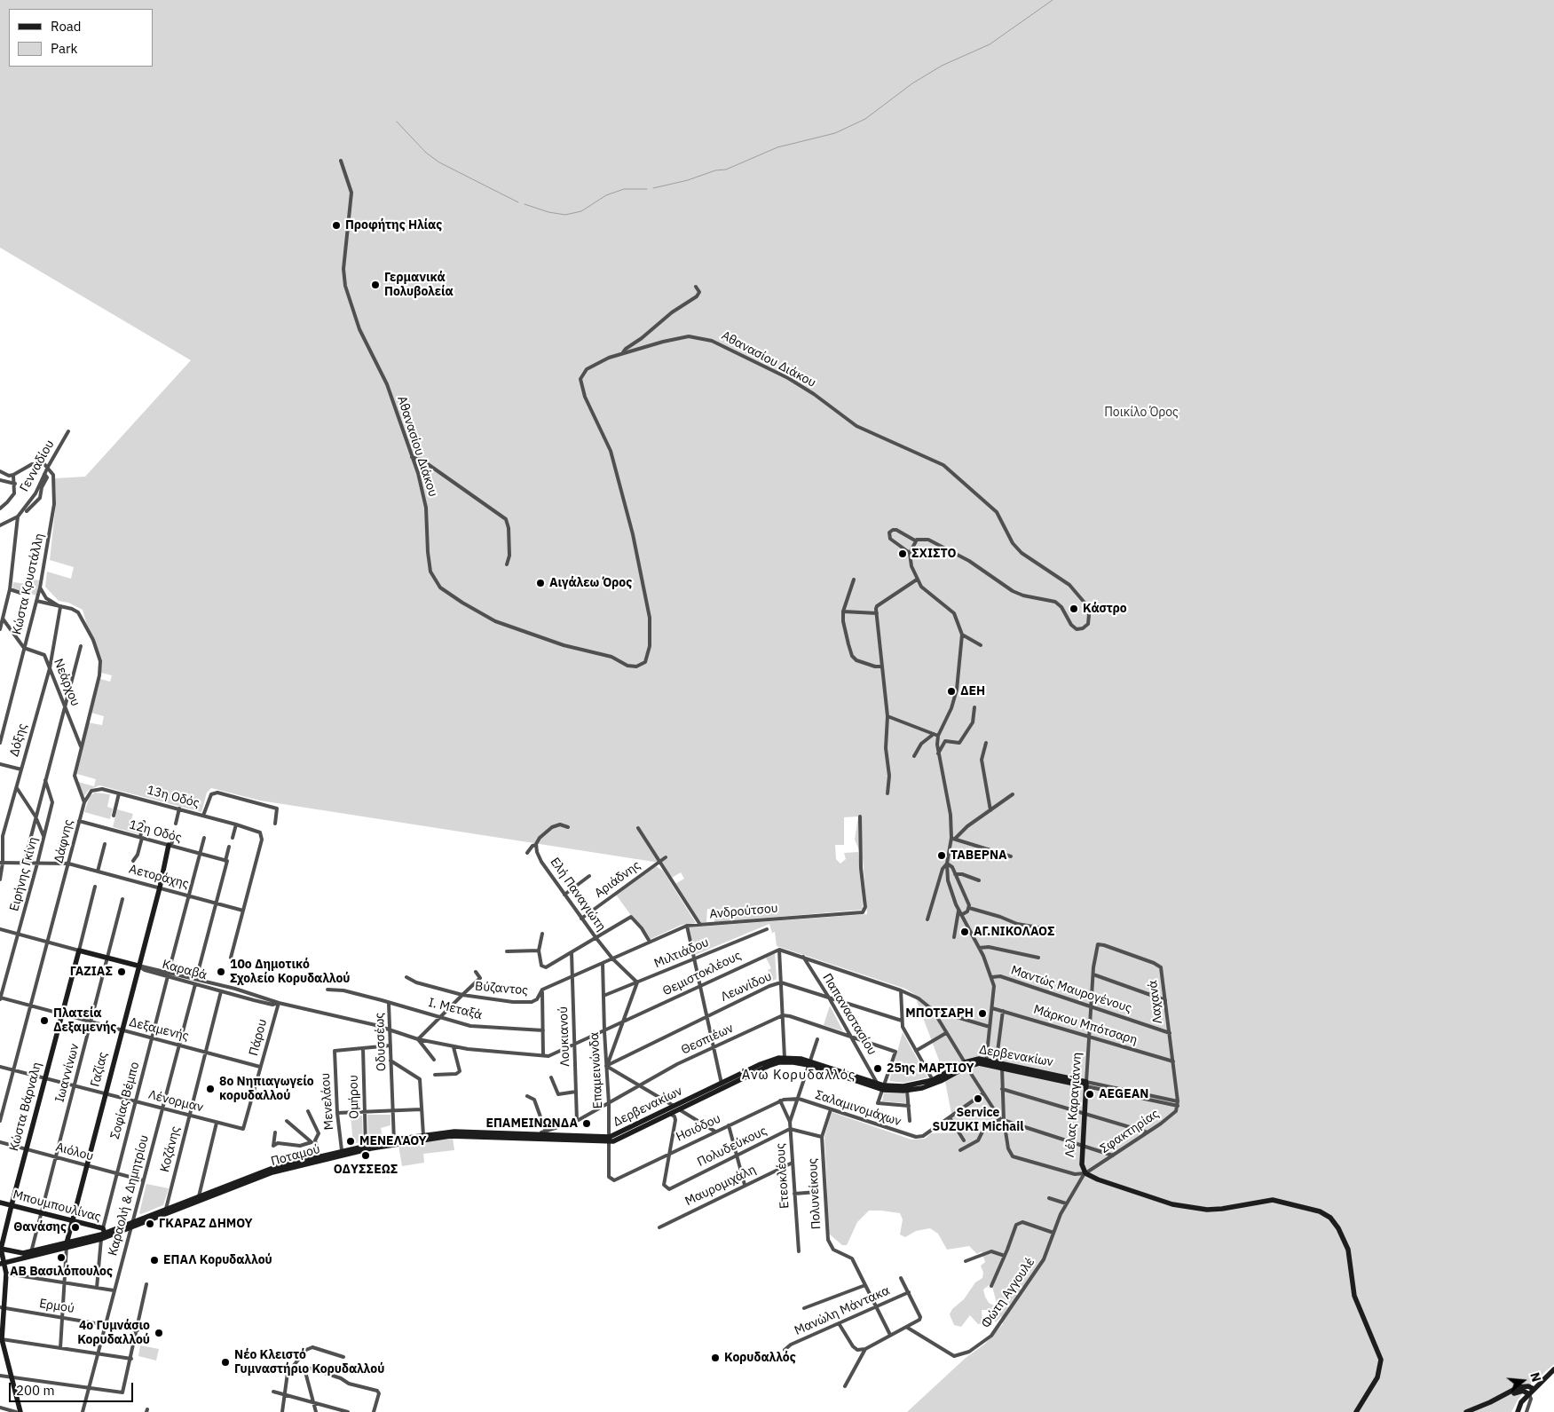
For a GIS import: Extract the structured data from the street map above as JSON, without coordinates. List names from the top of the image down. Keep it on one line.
{"streets":{"street":["Αθανασίου Διάκου","Γενναδίου","Κώστα Κρυστάλλη","Νεάρχου","Δόξης","13η Οδός","12η Οδός","Δάφνης","Ειρήνης Γκίνη","Αετοράχης","Αριάδνης","Ελή Παναγιώτη","Ανδρούτσου","Μιλτιάδου","Καραβά","Θεμιστοκλέους","Λεωνίδου","Βύζαντος","Μαντώς Μαυρογένους","Λαχανά","Ι. Μεταξά","Παπαναστασίου","Μάρκου Μπότσαρη","Δεξαμενής","Λουκιανού","Πάρου","Θεσπιέων","Οδυσσέως","Δερβενακίων","Γαζίας","Επαμεινώνδα","Ιωαννίνων","Ομήρου","Σοφίας Βέμπο","Λένορμαν","Μενελάου","Λέλας Καραγιάννη","Κώστα Βάρναλη","Σαλαμινομάχων","Ησιόδου","Σφακτηρίας","Πολυδεύκους","Κοζάνης","Αιόλου","Ποταμού","Ετεοκλέους","Μαυρομιχάλη","Πολυνείκους","Καραολή & Δημητρίου","Μπουμπουλίνας","Φώτη Αγγουλέ","Ερμού","Μανώλη Μάντακα"]},"crossings":[["Γενναδίου","Κώστα Κρυστάλλη"],["Κώστα Κρυστάλλη","Νεάρχου"],["Νεάρχου","Δόξης"],["Νεάρχου","Ειρήνης Γκίνη"],["Δόξης","Αετοράχης"],["13η Οδός","Δάφνης"],["13η Οδός","Αετοράχης"],["12η Οδός","Δάφνης"],["12η Οδός","Γαζίας"],["12η Οδός","Σοφίας Βέμπο"],["Δάφνης","Αετοράχης"],["Δάφνης","Καραβά"],["Δάφνης","Δεξαμενής"],["Δάφνης","Λένορμαν"],["Ειρήνης Γκίνη","Αετοράχης"],["Ειρήνης Γκίνη","Καραβά"],["Ειρήνης Γκίνη","Δεξαμενής"],["Αετοράχης","Γαζίας"],["Αετοράχης","Σοφίας Βέμπο"],["Αριάδνης","Ελή Παναγιώτη"],["Ελή Παναγιώτη","Ανδρούτσου"],["Ελή Παναγιώτη","Μιλτιάδου"],["Ανδρούτσου","Βύζαντος"],["Ανδρούτσου","Λουκιανού"],["Ανδρούτσου","Επαμεινώνδα"],["Μιλτιάδου","Επαμεινώνδα"],["Καραβά","Θεμιστοκλέους"],["Καραβά","Βύζαντος"],["Καραβά","Πάρου"],["Καραβά","Οδυσσέως"],["Καραβά","Γαζίας"],["Καραβά","Ιωαννίνων"],["Καραβά","Σοφίας Βέμπο"],["Καραβά","Κώστα Βάρναλη"],["Καραβά","Κοζάνης"],["Καραβά","Καραολή & Δημητρίου"],["Θεμιστοκλέους","Βύζαντος"],["Θεμιστοκλέους","Λουκιανού"],["Θεμιστοκλέους","Επαμεινώνδα"],["Λεωνίδου","Παπαναστασίου"],["Λεωνίδου","Επαμεινώνδα"],["Βύζαντος","Ι. Μεταξά"],["Μαντώς Μαυρογένους","Λαχανά"],["Μαντώς Μαυρογένους","Λέλας Καραγιάννη"],["Λαχανά","Μάρκου Μπότσαρη"],["Λαχανά","Δερβενακίων"],["Λαχανά","Λέλας Καραγιάννη"],["Λαχανά","Σφακτηρίας"],["Ι. Μεταξά","Οδυσσέως"],["Παπαναστασίου","Δερβενακίων"],["Μάρκου Μπότσαρη","Λέλας Καραγιάννη"],["Δεξαμενής","Πάρου"],["Δεξαμενής","Γαζίας"],["Δεξαμενής","Ιωαννίνων"],["Δεξαμενής","Σοφίας Βέμπο"],["Δεξαμενής","Κώστα Βάρναλη"],["Δεξαμενής","Κοζάνης"],["Δεξαμενής","Καραολή & Δημητρίου"],["Λουκιανού","Θεσπιέων"],["Πάρου","Λένορμαν"],["Θεσπιέων","Επαμεινώνδα"],["Θεσπιέων","Ποταμού"],["Οδυσσέως","Ποταμού"],["Δερβενακίων","Επαμεινώνδα"],["Δερβενακίων","Λέλας Καραγιάννη"],["Δερβενακίων","Σφακτηρίας"],["Δερβενακίων","Ποταμού"],["Γαζίας","Λένορμαν"],["Γαζίας","Αιόλου"],["Γαζίας","Ποταμού"],["Γαζίας","Μπουμπουλίνας"],["Επαμεινώνδα","Ησιόδου"],["Επαμεινώνδα","Ποταμού"],["Ιωαννίνων","Λένορμαν"],["Ιωαννίνων","Αιόλου"],["Ιωαννίνων","Ποταμού"],["Ιωαννίνων","Μπουμπουλίνας"],["Ομήρου","Μενελάου"],["Ομήρου","Ποταμού"],["Σοφίας Βέμπο","Λένορμαν"],["Σοφίας Βέμπο","Αιόλου"],["Σοφίας Βέμπο","Ποταμού"],["Σοφίας Βέμπο","Μπουμπουλίνας"],["Λένορμαν","Κώστα Βάρναλη"],["Λένορμαν","Κοζάνης"],["Λένορμαν","Καραολή & Δημητρίου"],["Μενελάου","Ποταμού"],["Λέλας Καραγιάννη","Σφακτηρίας"],["Λέλας Καραγιάννη","Φώτη Αγγουλέ"],["Κώστα Βάρναλη","Αιόλου"],["Κώστα Βάρναλη","Ποταμού"],["Κώστα Βάρναλη","Μπουμπουλίνας"],["Κώστα Βάρναλη","Ερμού"],["Σαλαμινομάχων","Ησιόδου"],["Σαλαμινομάχων","Πολυνείκους"],["Ησιόδου","Πολυδεύκους"],["Ησιόδου","Ετεοκλέους"],["Σφακτηρίας","Φώτη Αγγουλέ"],["Πολυδεύκους","Ετεοκλέους"],["Κοζάνης","Ποταμού"],["Αιόλου","Καραολή & Δημητρίου"],["Ποταμού","Καραολή & Δημητρίου"],["Ποταμού","Μπουμπουλίνας"],["Ετεοκλέους","Μαυρομιχάλη"],["Πολυνείκους","Μανώλη Μάντακα"],["Καραολή & Δημητρίου","Ερμού"]],"districts":["Άνω Κορυδαλλός"],"parks":["Ποικίλο Όρος"],"places":["Προφήτης Ηλίας","Γερμανικά Πολυβολεία","ΣΧΙΣΤΟ","Αιγάλεω Όρος","Κάστρο","ΔΕΗ","ΤΑΒΕΡΝΑ","ΑΓ.ΝΙΚΟΛΑΟΣ","ΓΑΖΙΑΣ","10ο Δημοτικό Σχολείο Κορυδαλλού","ΜΠΟΤΣΑΡΗ","Πλατεία Δεξαμενής","25ης ΜΑΡΤΙΟΥ","8ο Νηπιαγωγείο κορυδαλλού","AEGEAN","Service SUZUKI Michail","ΕΠΑΜΕΙΝΩΝΔΑ","ΜΕΝΕΛΑΟΥ","ΟΔYΣΣΕΩΣ","ΓΚΑΡΑΖ ΔΗΜΟΥ","Θανάσης","ΑΒ Βασιλόπουλος","ΕΠΑΛ Κορυδαλλού","4ο Γυμνάσιο Κορυδαλλού","Κορυδαλλός","Νέο Κλειστό Γυμναστήριο Κορυδαλλού"],"legend":["Road","Park"],"scale_bar":"200 m","north":"right"}
